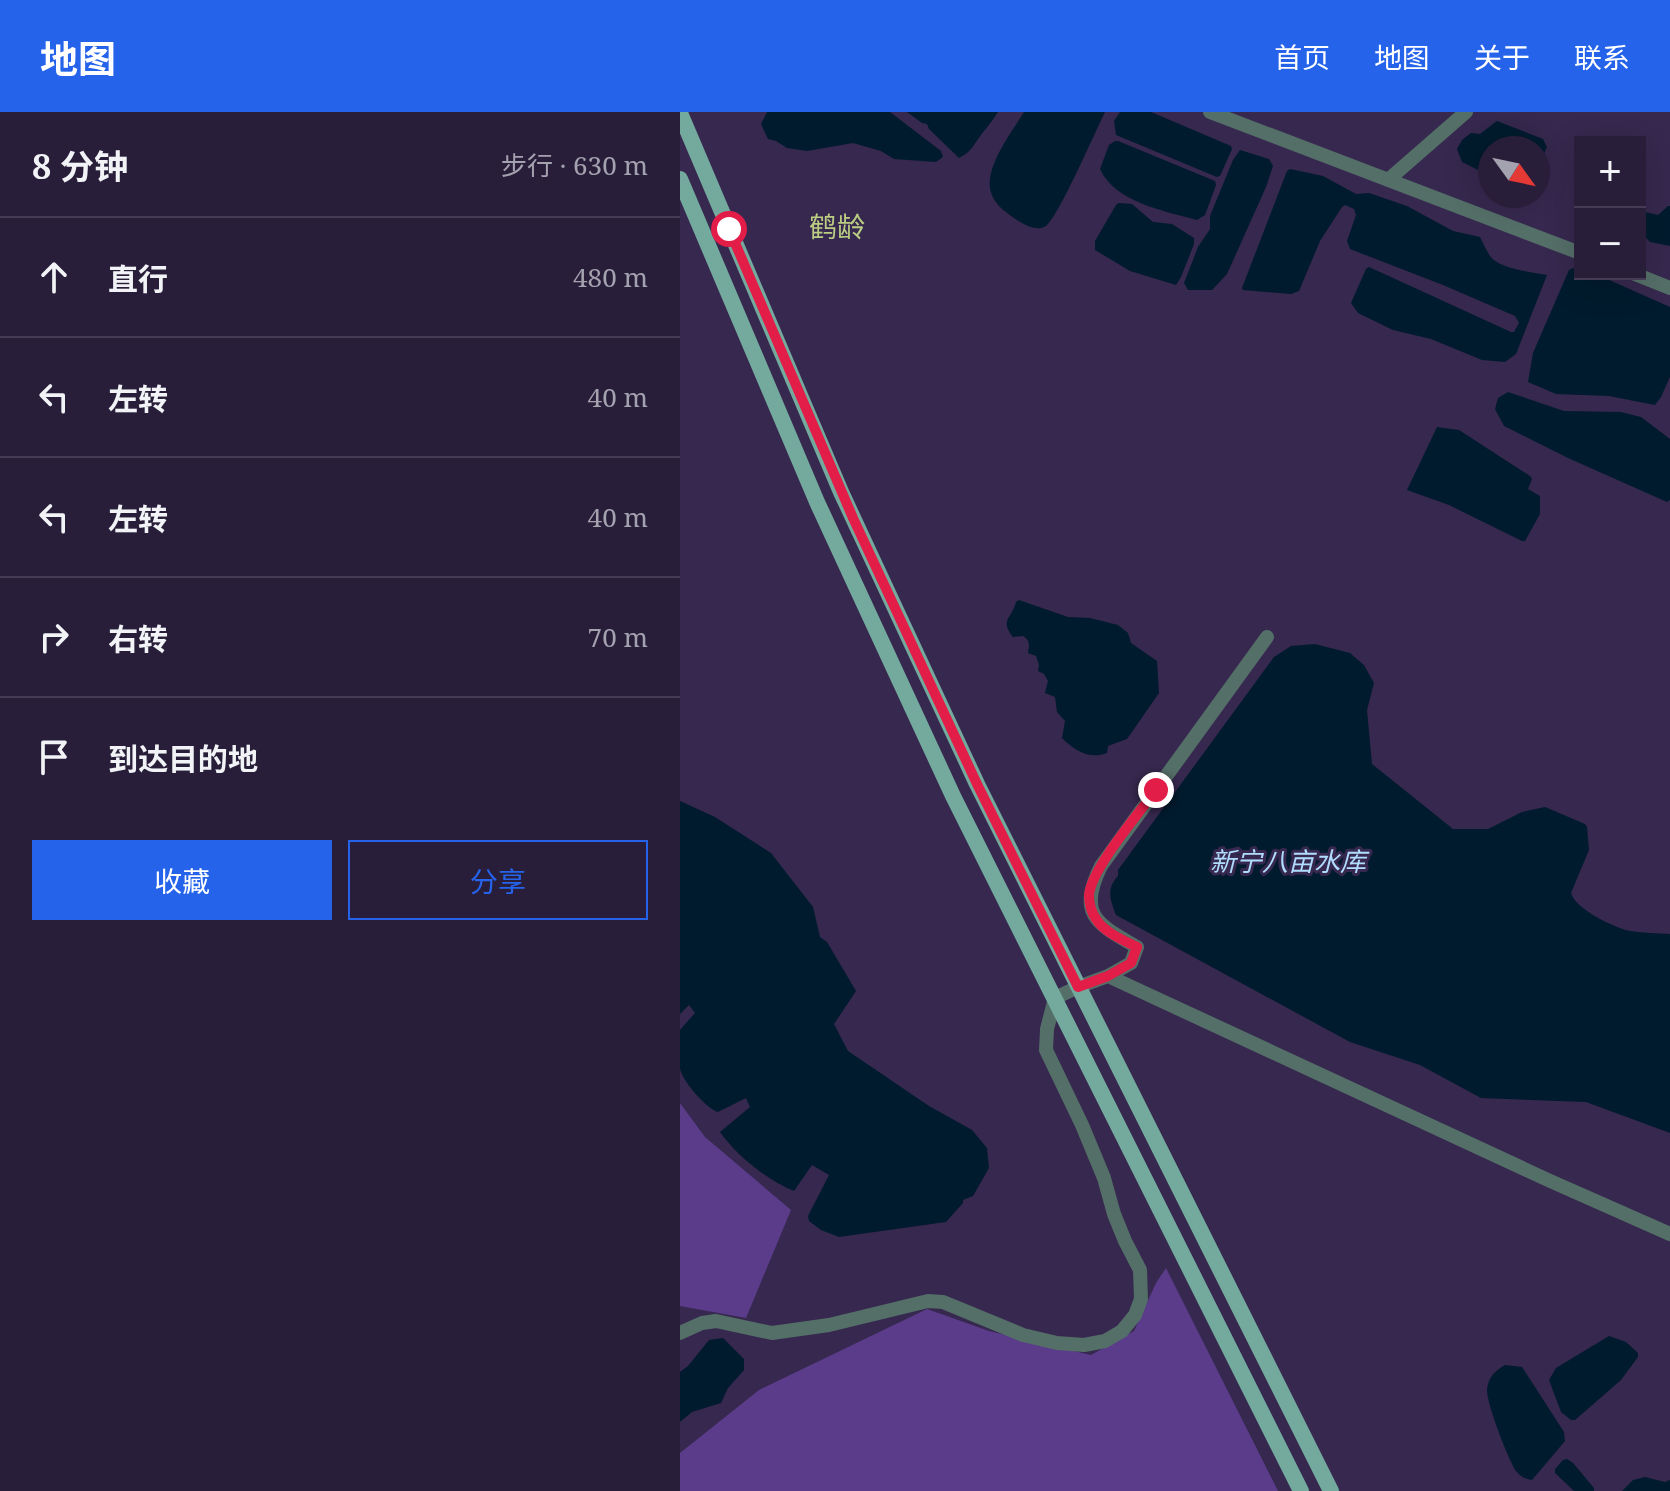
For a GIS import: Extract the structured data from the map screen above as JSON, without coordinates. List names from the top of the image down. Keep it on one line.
{"districts":["鹤龄"],"water":["新宁八亩水库"],"north":"bottom right","page":{"header":"地图","nav":["首页","地图","关于","联系"],"heading":["8 分钟","步行 · 630 m"],"map_buttons":["+","−"],"list":[["直行","480 m"],["左转","40 m"],["左转","40 m"],["右转","70 m"],"到达目的地"],"buttons":["收藏","分享"]}}
